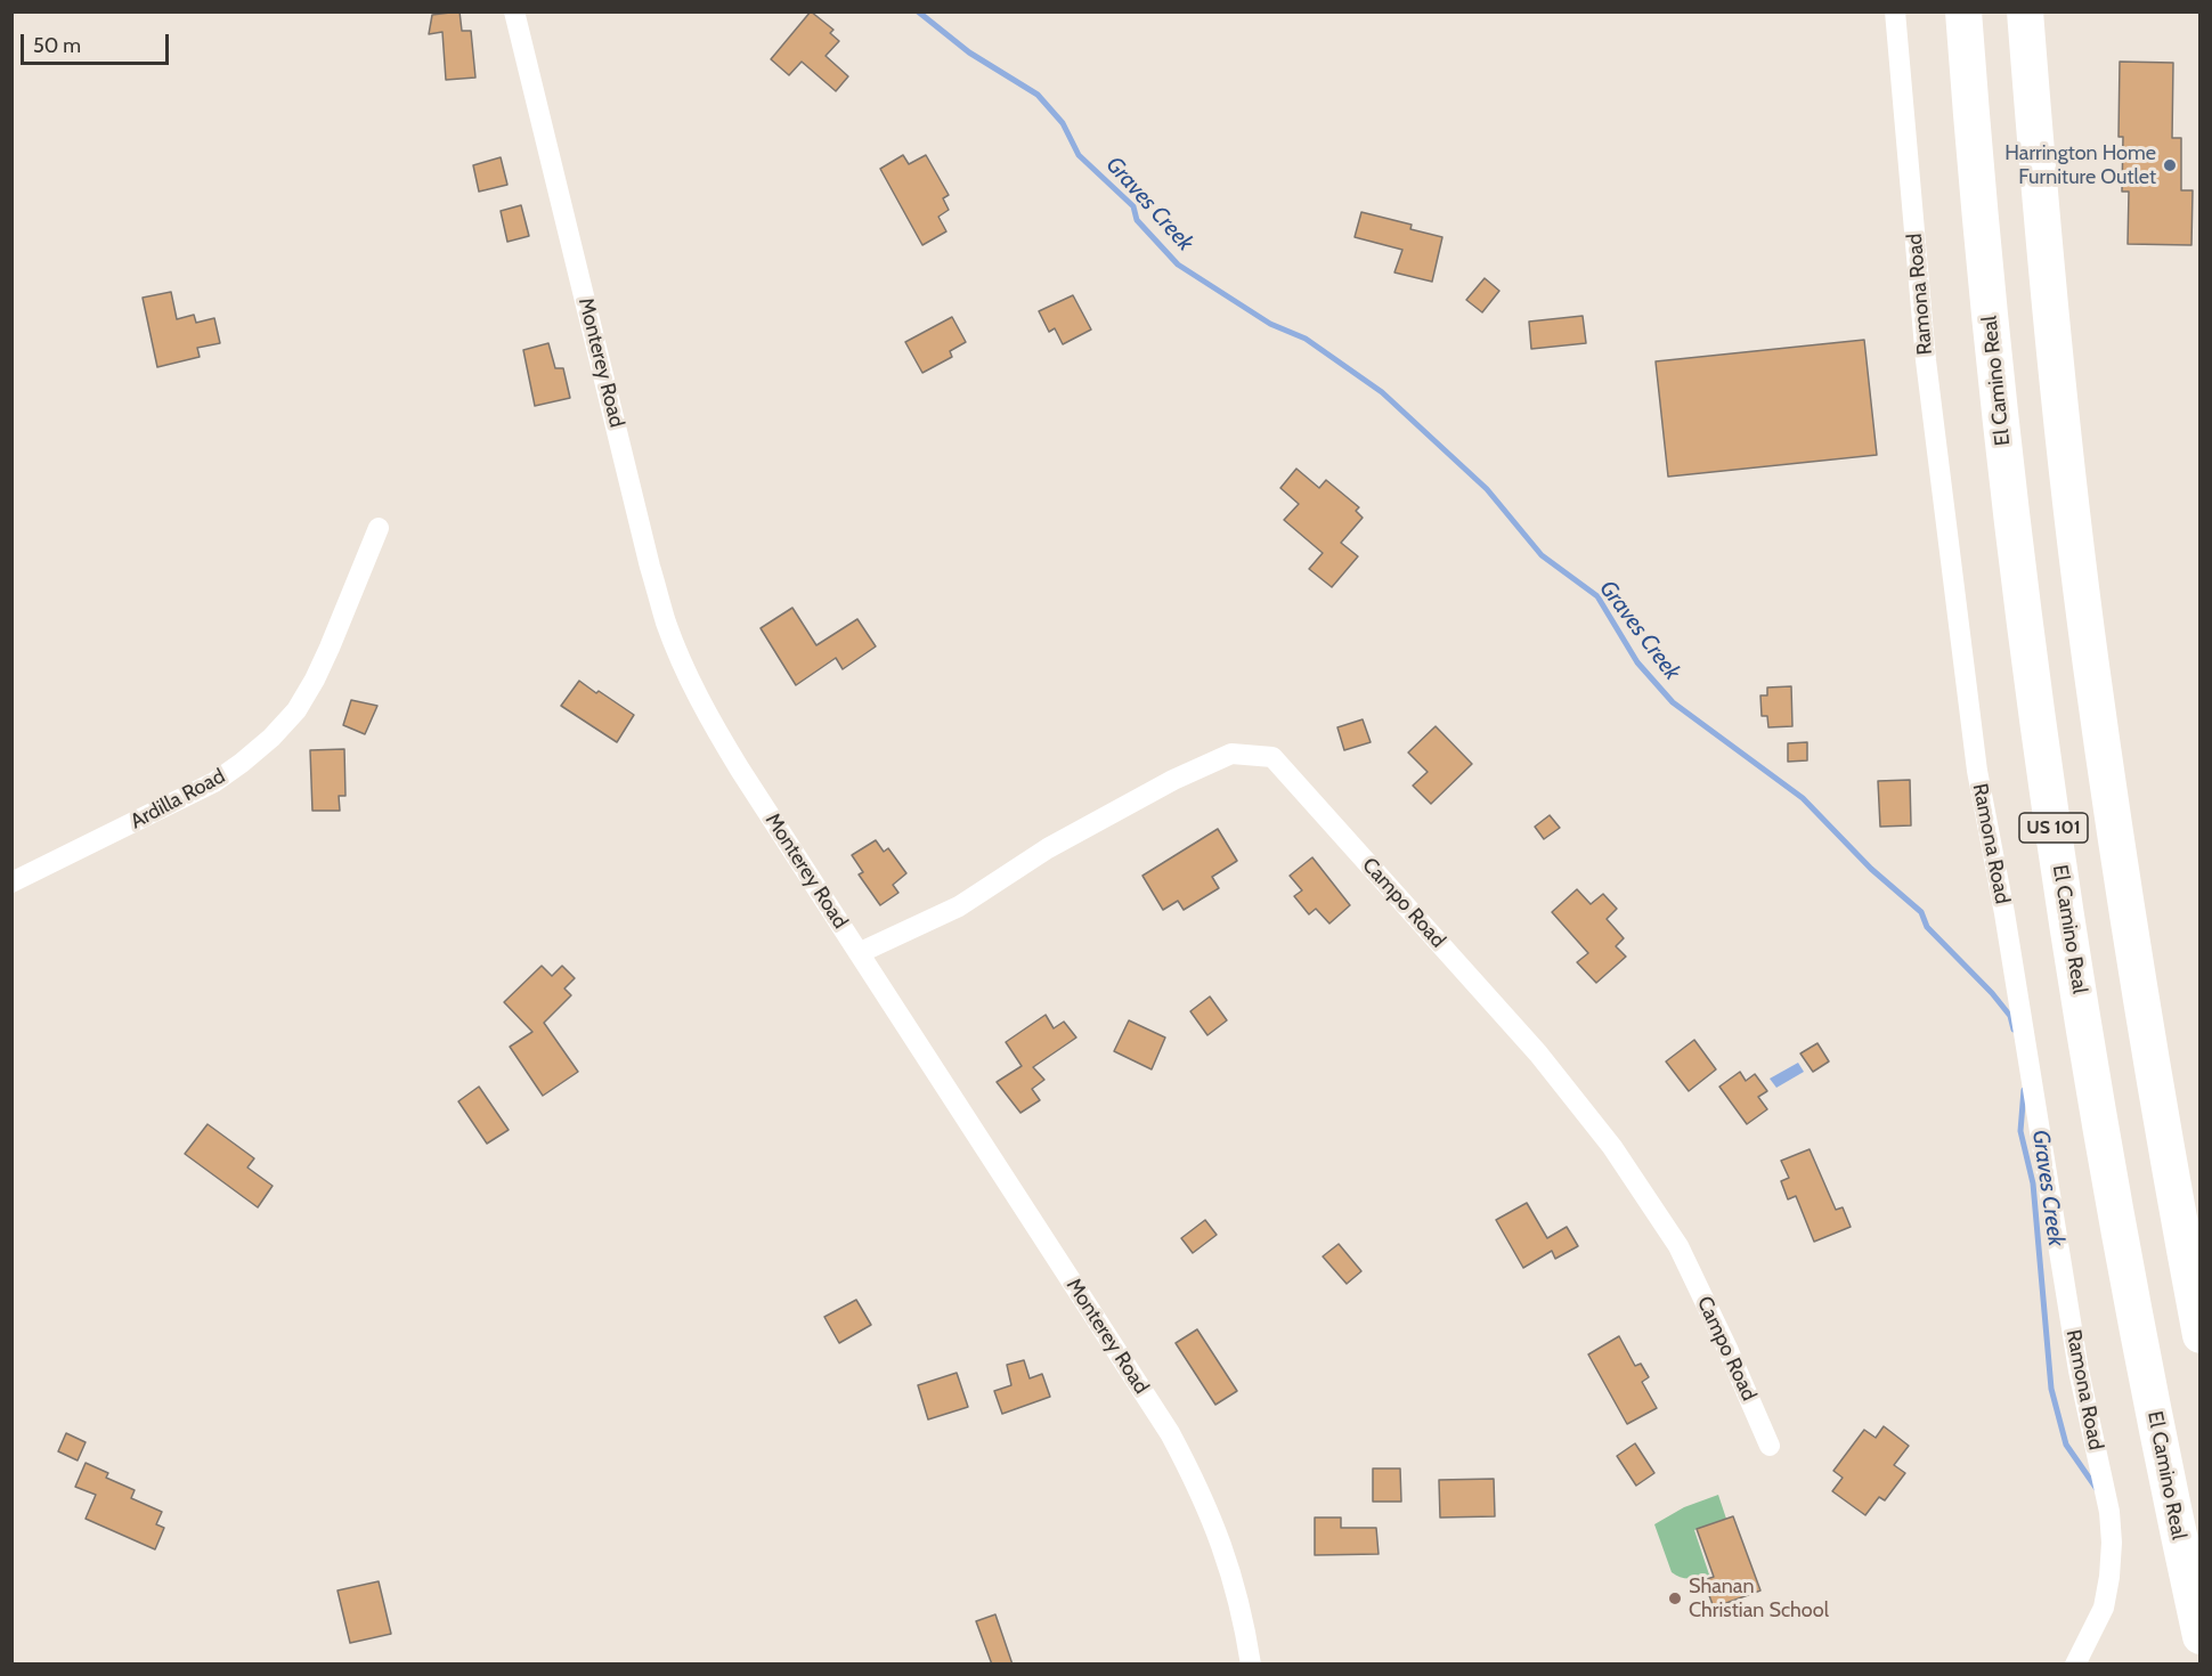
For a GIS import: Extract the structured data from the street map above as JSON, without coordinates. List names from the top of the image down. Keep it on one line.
{"streets":{"highway":["El Camino Real","US 101"],"street":["Ramona Road","Monterey Road","Ardilla Road","Campo Road"]},"crossings":[["Monterey Road","Campo Road"]],"water":["Graves Creek"],"places":["Harrington Home Furniture Outlet","Shanan Christian School"],"scale_bar":"50 m"}
